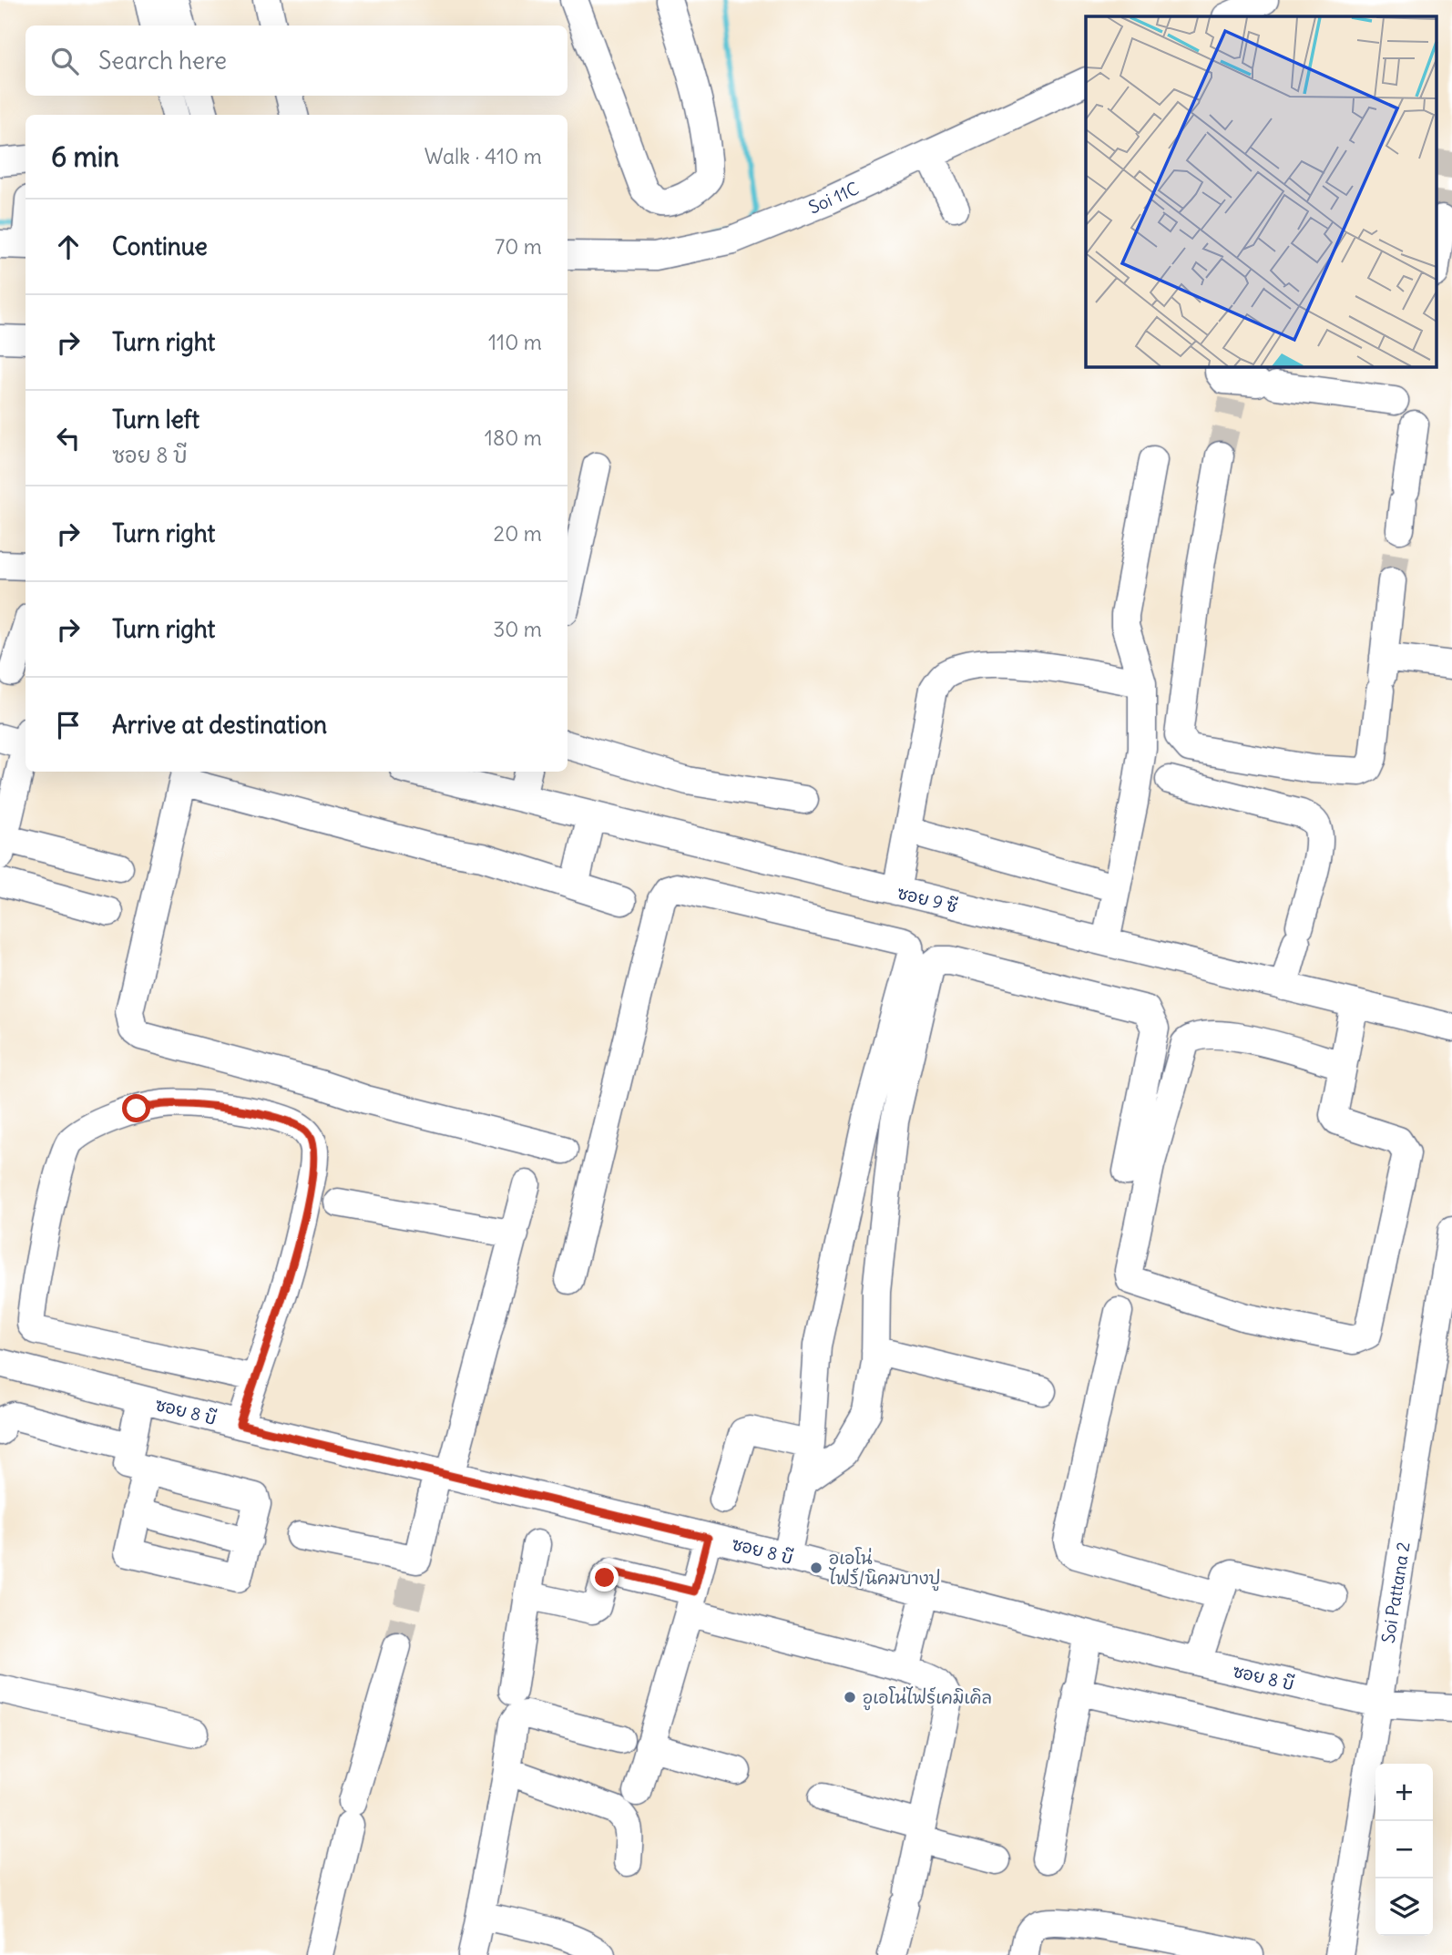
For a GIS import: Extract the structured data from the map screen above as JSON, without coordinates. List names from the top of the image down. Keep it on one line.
{"streets":{"street":["Soi 11C","ซอย 9 ซี","ซอย 8 บี","Soi Pattana 2"]},"crossings":[["ซอย 8 บี","Soi Pattana 2"]],"places":["อูเอโน่ ไฟร์/นิคมบางปู","อูเอโน่ไฟร์เคมิเคิล"],"page":{"search":"Search here","heading":["6 min","Walk · 410 m"],"list":[["Continue","70 m"],["Turn right","110 m"],["Turn left","ซอย 8 บี","180 m"],["Turn right","20 m"],["Turn right","30 m"],"Arrive at destination"],"map_buttons":["+","−"]}}
